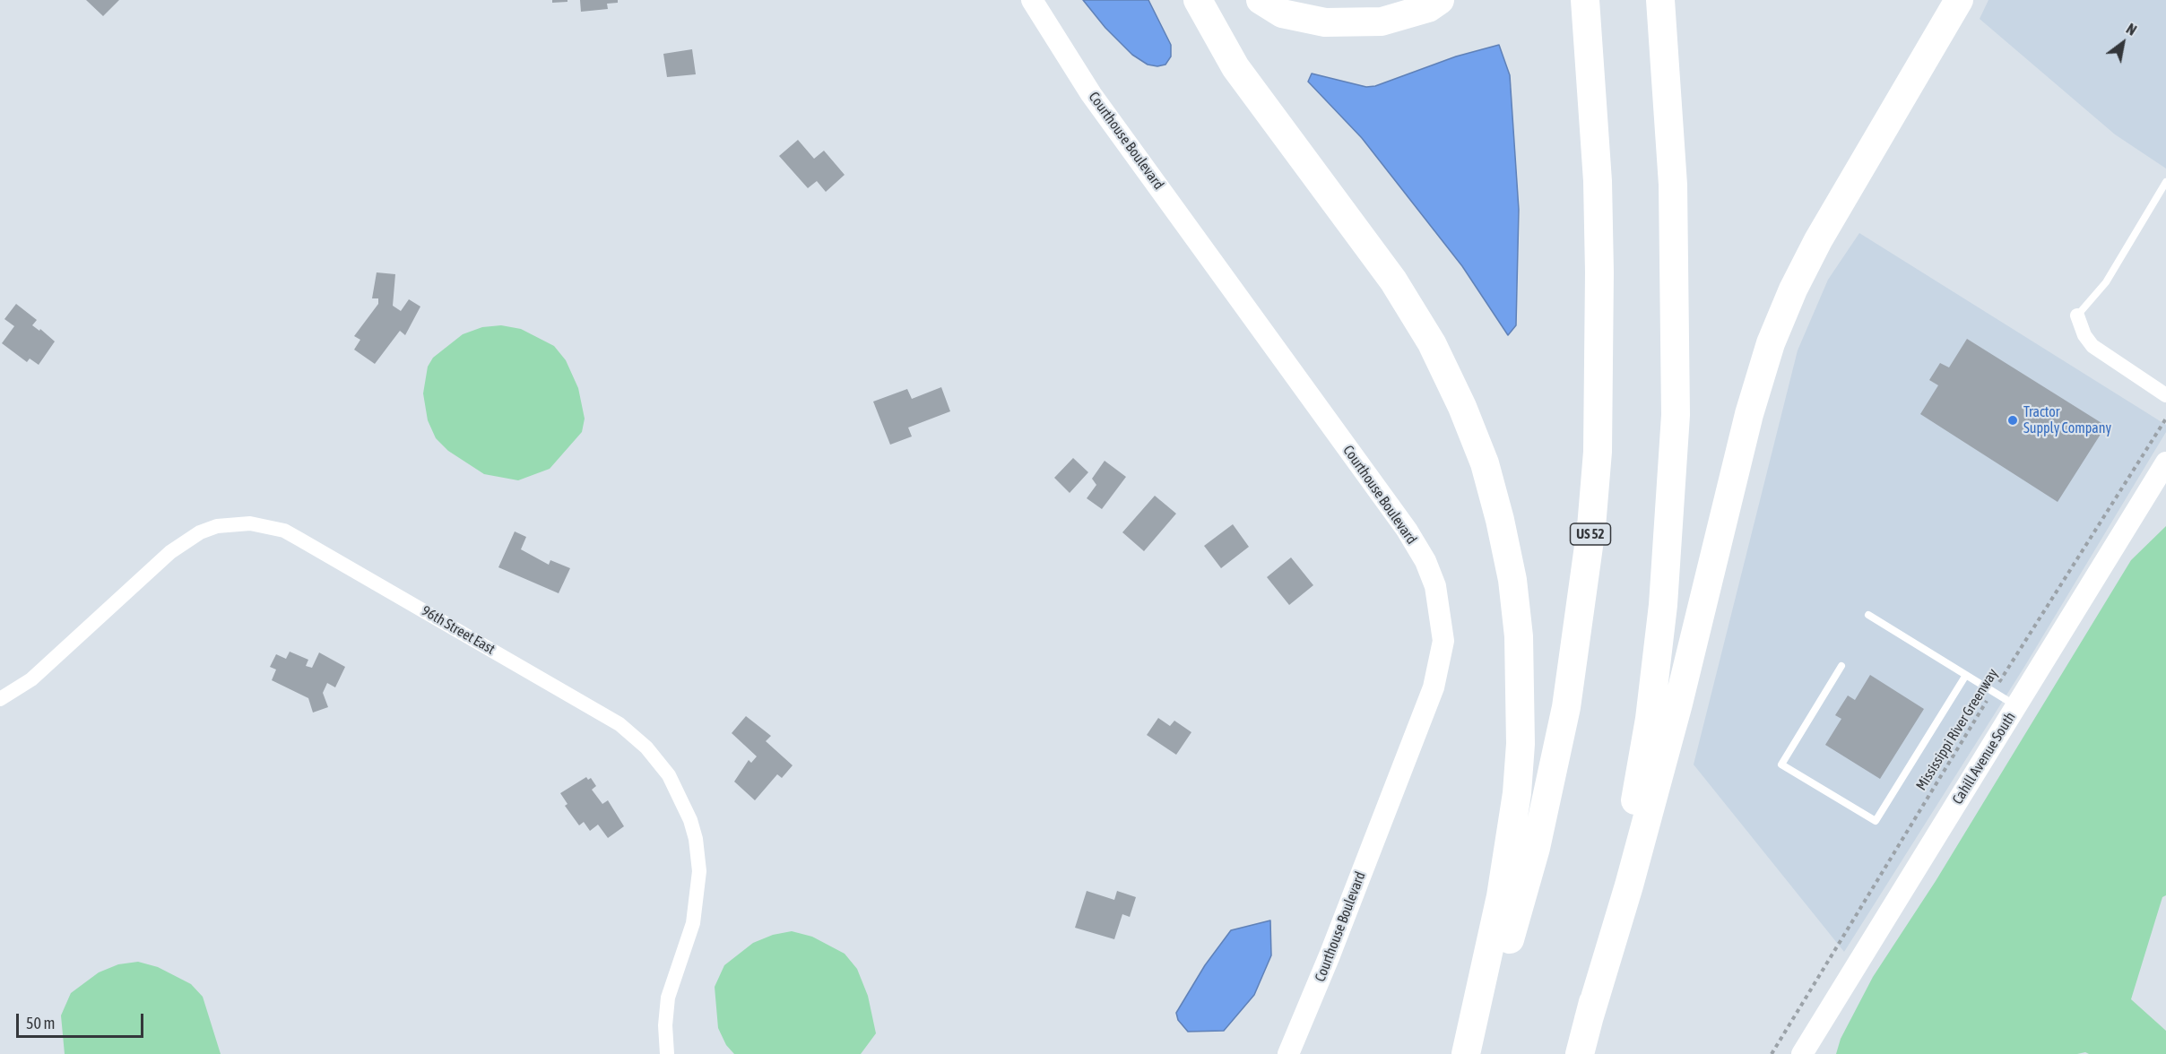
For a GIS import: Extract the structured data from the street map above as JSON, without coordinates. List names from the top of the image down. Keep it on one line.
{"streets":{"highway":["US 52"],"street":["Courthouse Boulevard","96th Street East","Cahill Avenue South"],"path":["Mississippi River Greenway"]},"places":["Tractor Supply Company"],"scale_bar":"50 m","north":"top right"}
